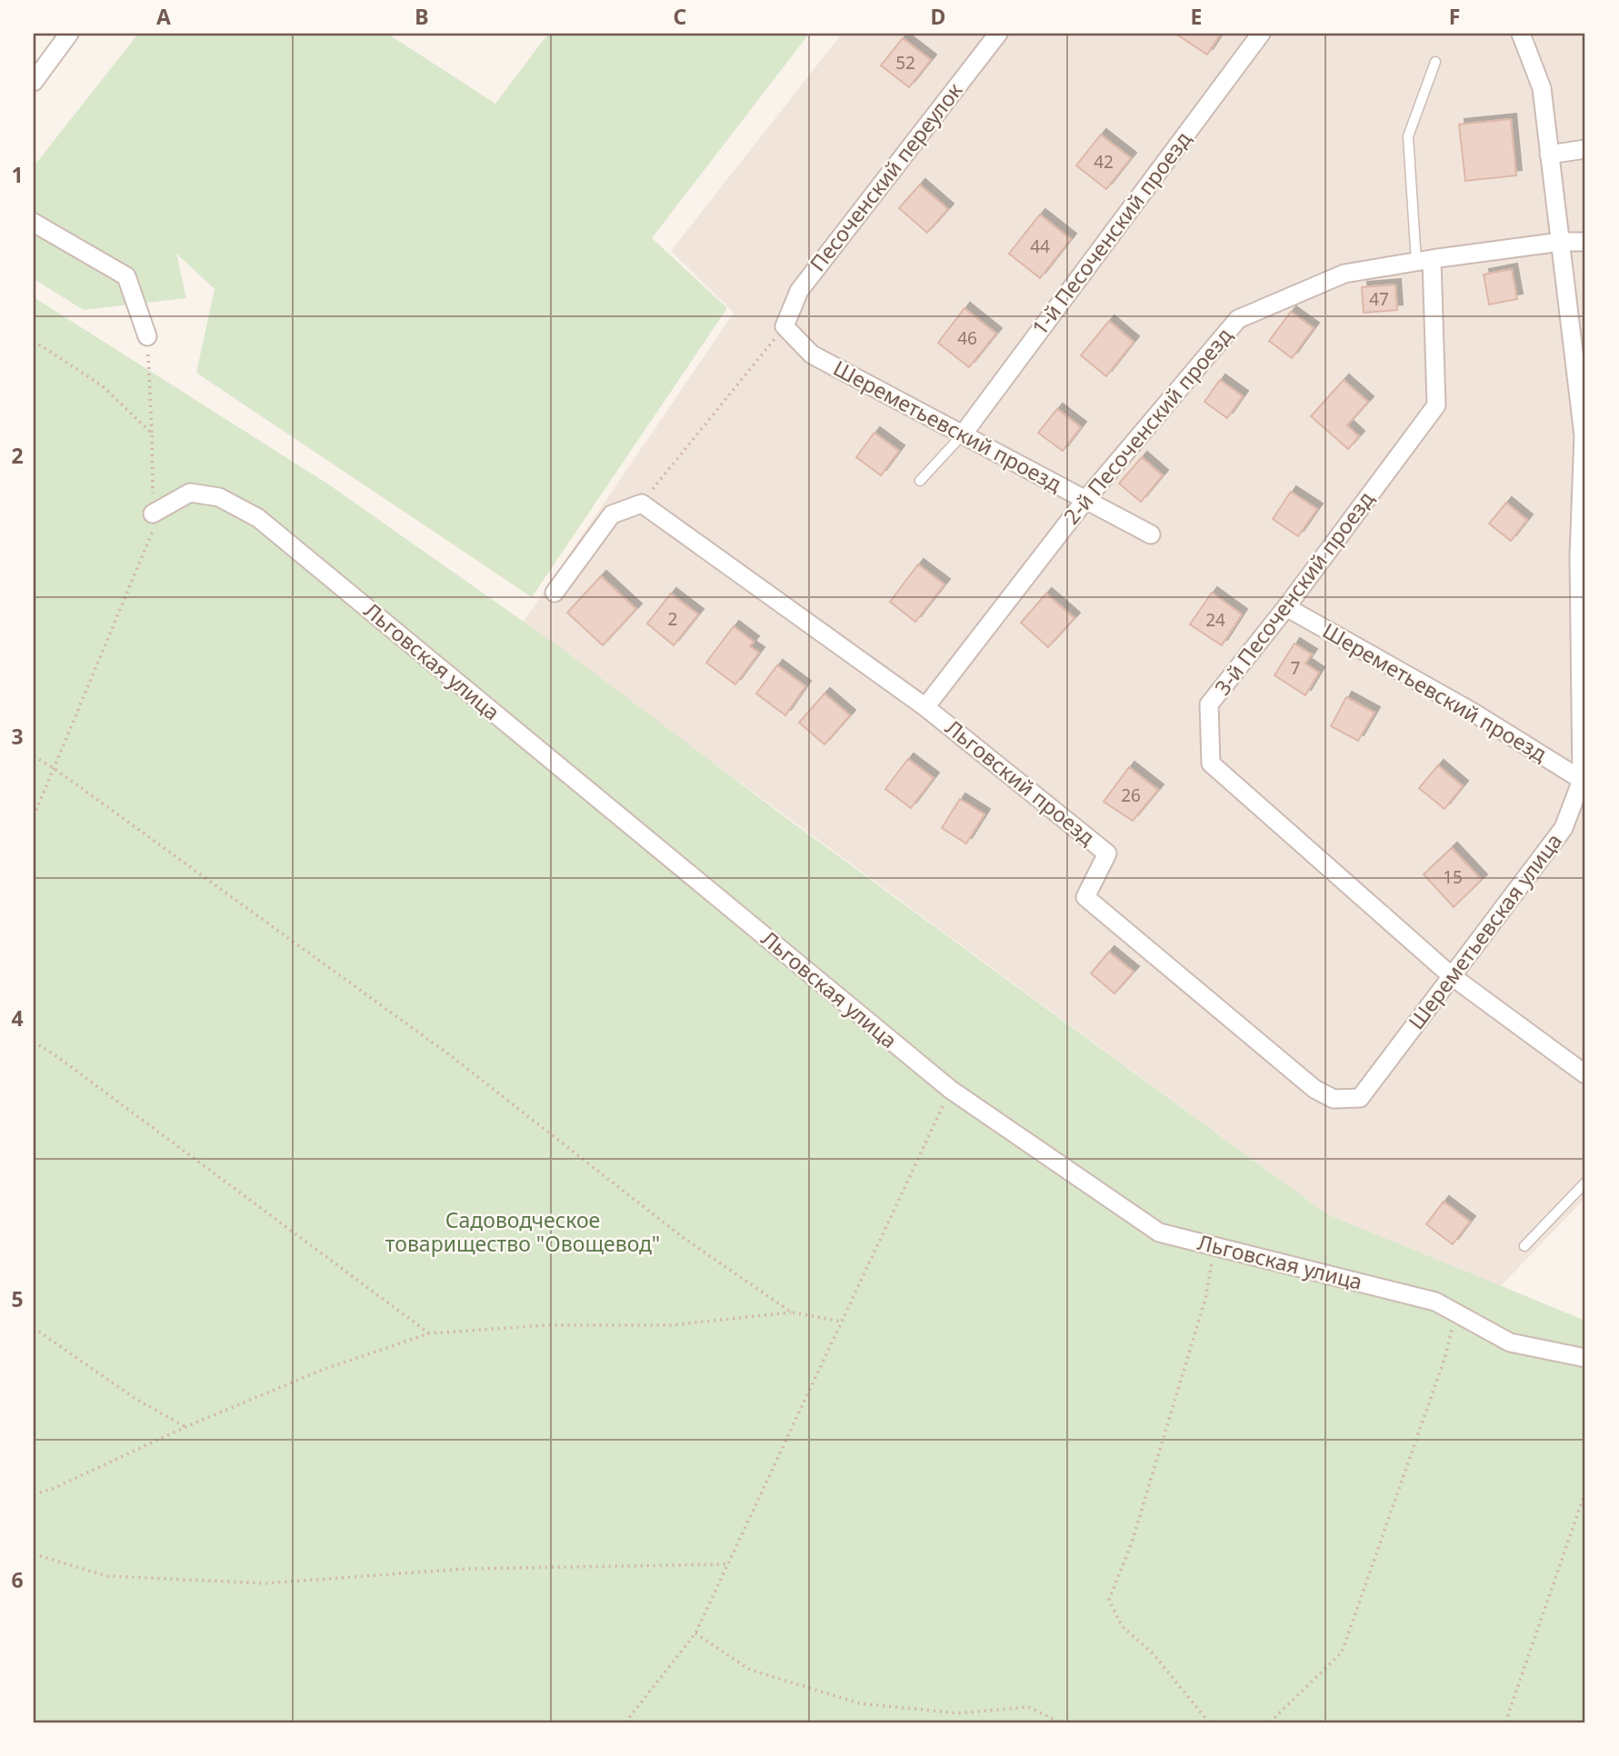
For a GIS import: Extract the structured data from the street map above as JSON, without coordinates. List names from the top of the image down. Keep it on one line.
{"streets":{"street":["Песоченский переулок","1-й Песоченский проезд","Шереметьевский проезд","2-й Песоченский проезд","3-й Песоченский проезд","Льговская улица","Льговский проезд","Шереметьевская улица"]},"crossings":[["Песоченский переулок","Шереметьевский проезд"],["1-й Песоченский проезд","Шереметьевский проезд"],["Шереметьевский проезд","2-й Песоченский проезд"],["Шереметьевский проезд","3-й Песоченский проезд"],["Шереметьевский проезд","Шереметьевская улица"],["2-й Песоченский проезд","3-й Песоченский проезд"],["2-й Песоченский проезд","Льговский проезд"],["2-й Песоченский проезд","Шереметьевская улица"],["3-й Песоченский проезд","Шереметьевская улица"],["Льговский проезд","Шереметьевская улица"]],"parks":["Садоводческое товарищество \"Овощевод\""],"house_numbers":["52","42","44","47","46","2","24","7","26","15"],"grid":{"columns":["A","B","C","D","E","F"],"rows":["1","2","3","4","5","6"]}}
